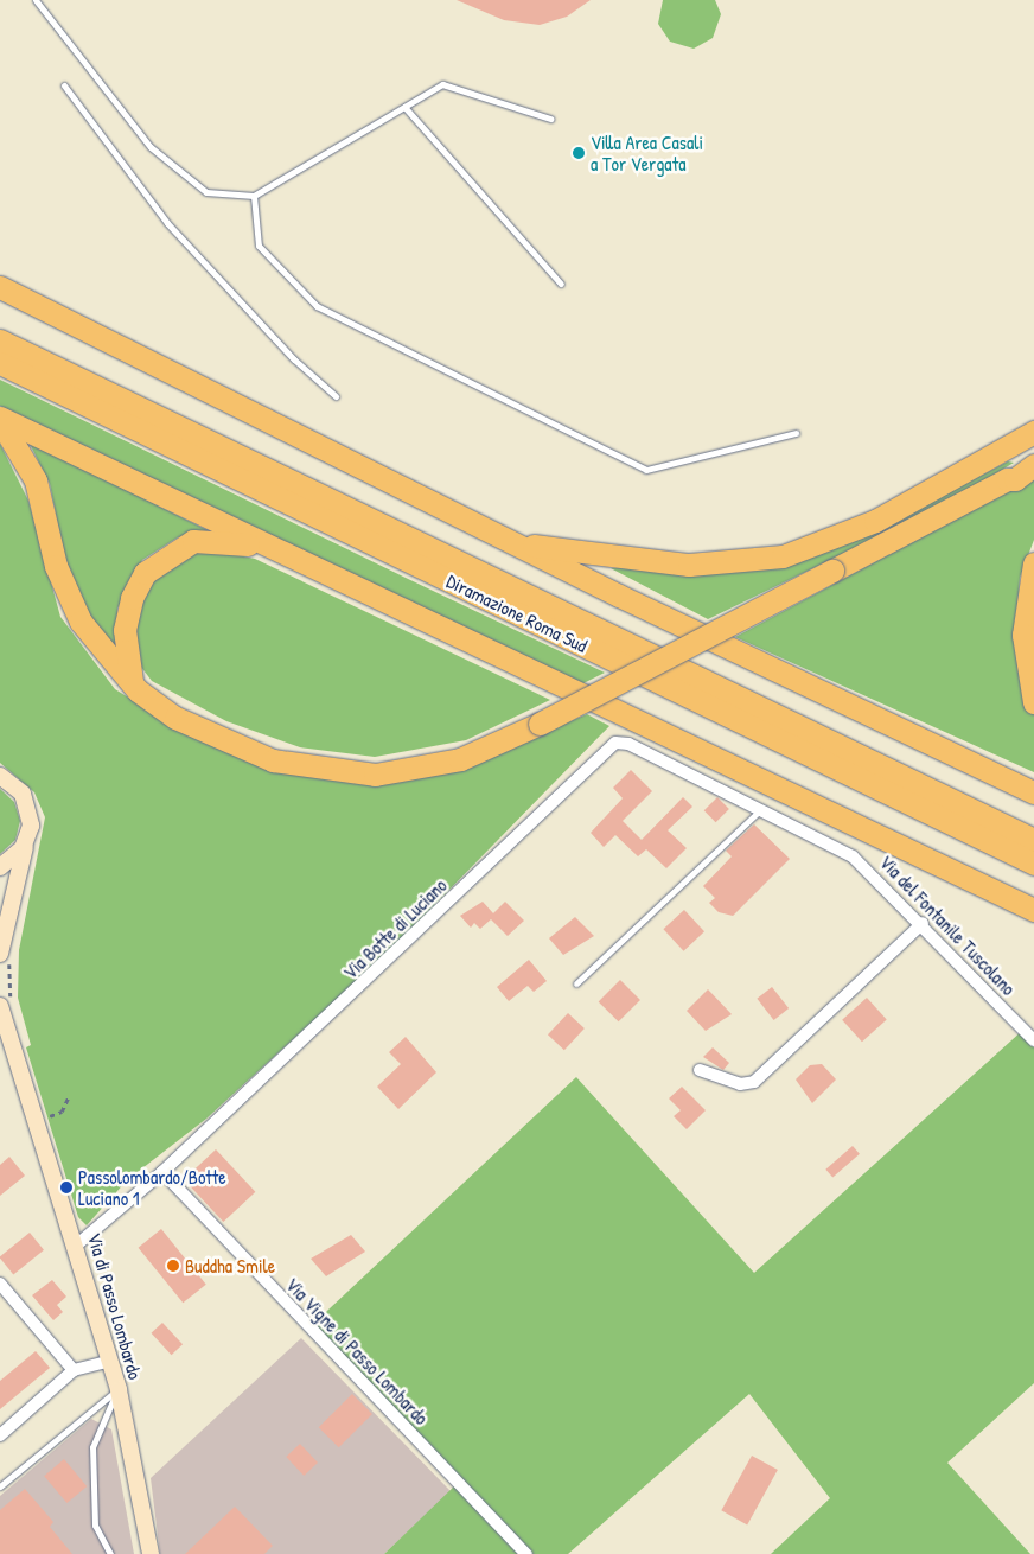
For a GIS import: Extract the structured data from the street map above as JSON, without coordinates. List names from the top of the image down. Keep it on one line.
{"streets":{"highway":["Diramazione Roma Sud"],"street":["Via del Fontanile Tuscolano","Via Botte di Luciano","Via di Passo Lombardo","Via Vigne di Passo Lombardo"]},"crossings":[["Via del Fontanile Tuscolano","Via Botte di Luciano"],["Via Botte di Luciano","Via di Passo Lombardo"],["Via Botte di Luciano","Via Vigne di Passo Lombardo"]],"places":["Villa Area Casali a Tor Vergata","Passolombardo/Botte Luciano 1","Buddha Smile"]}
